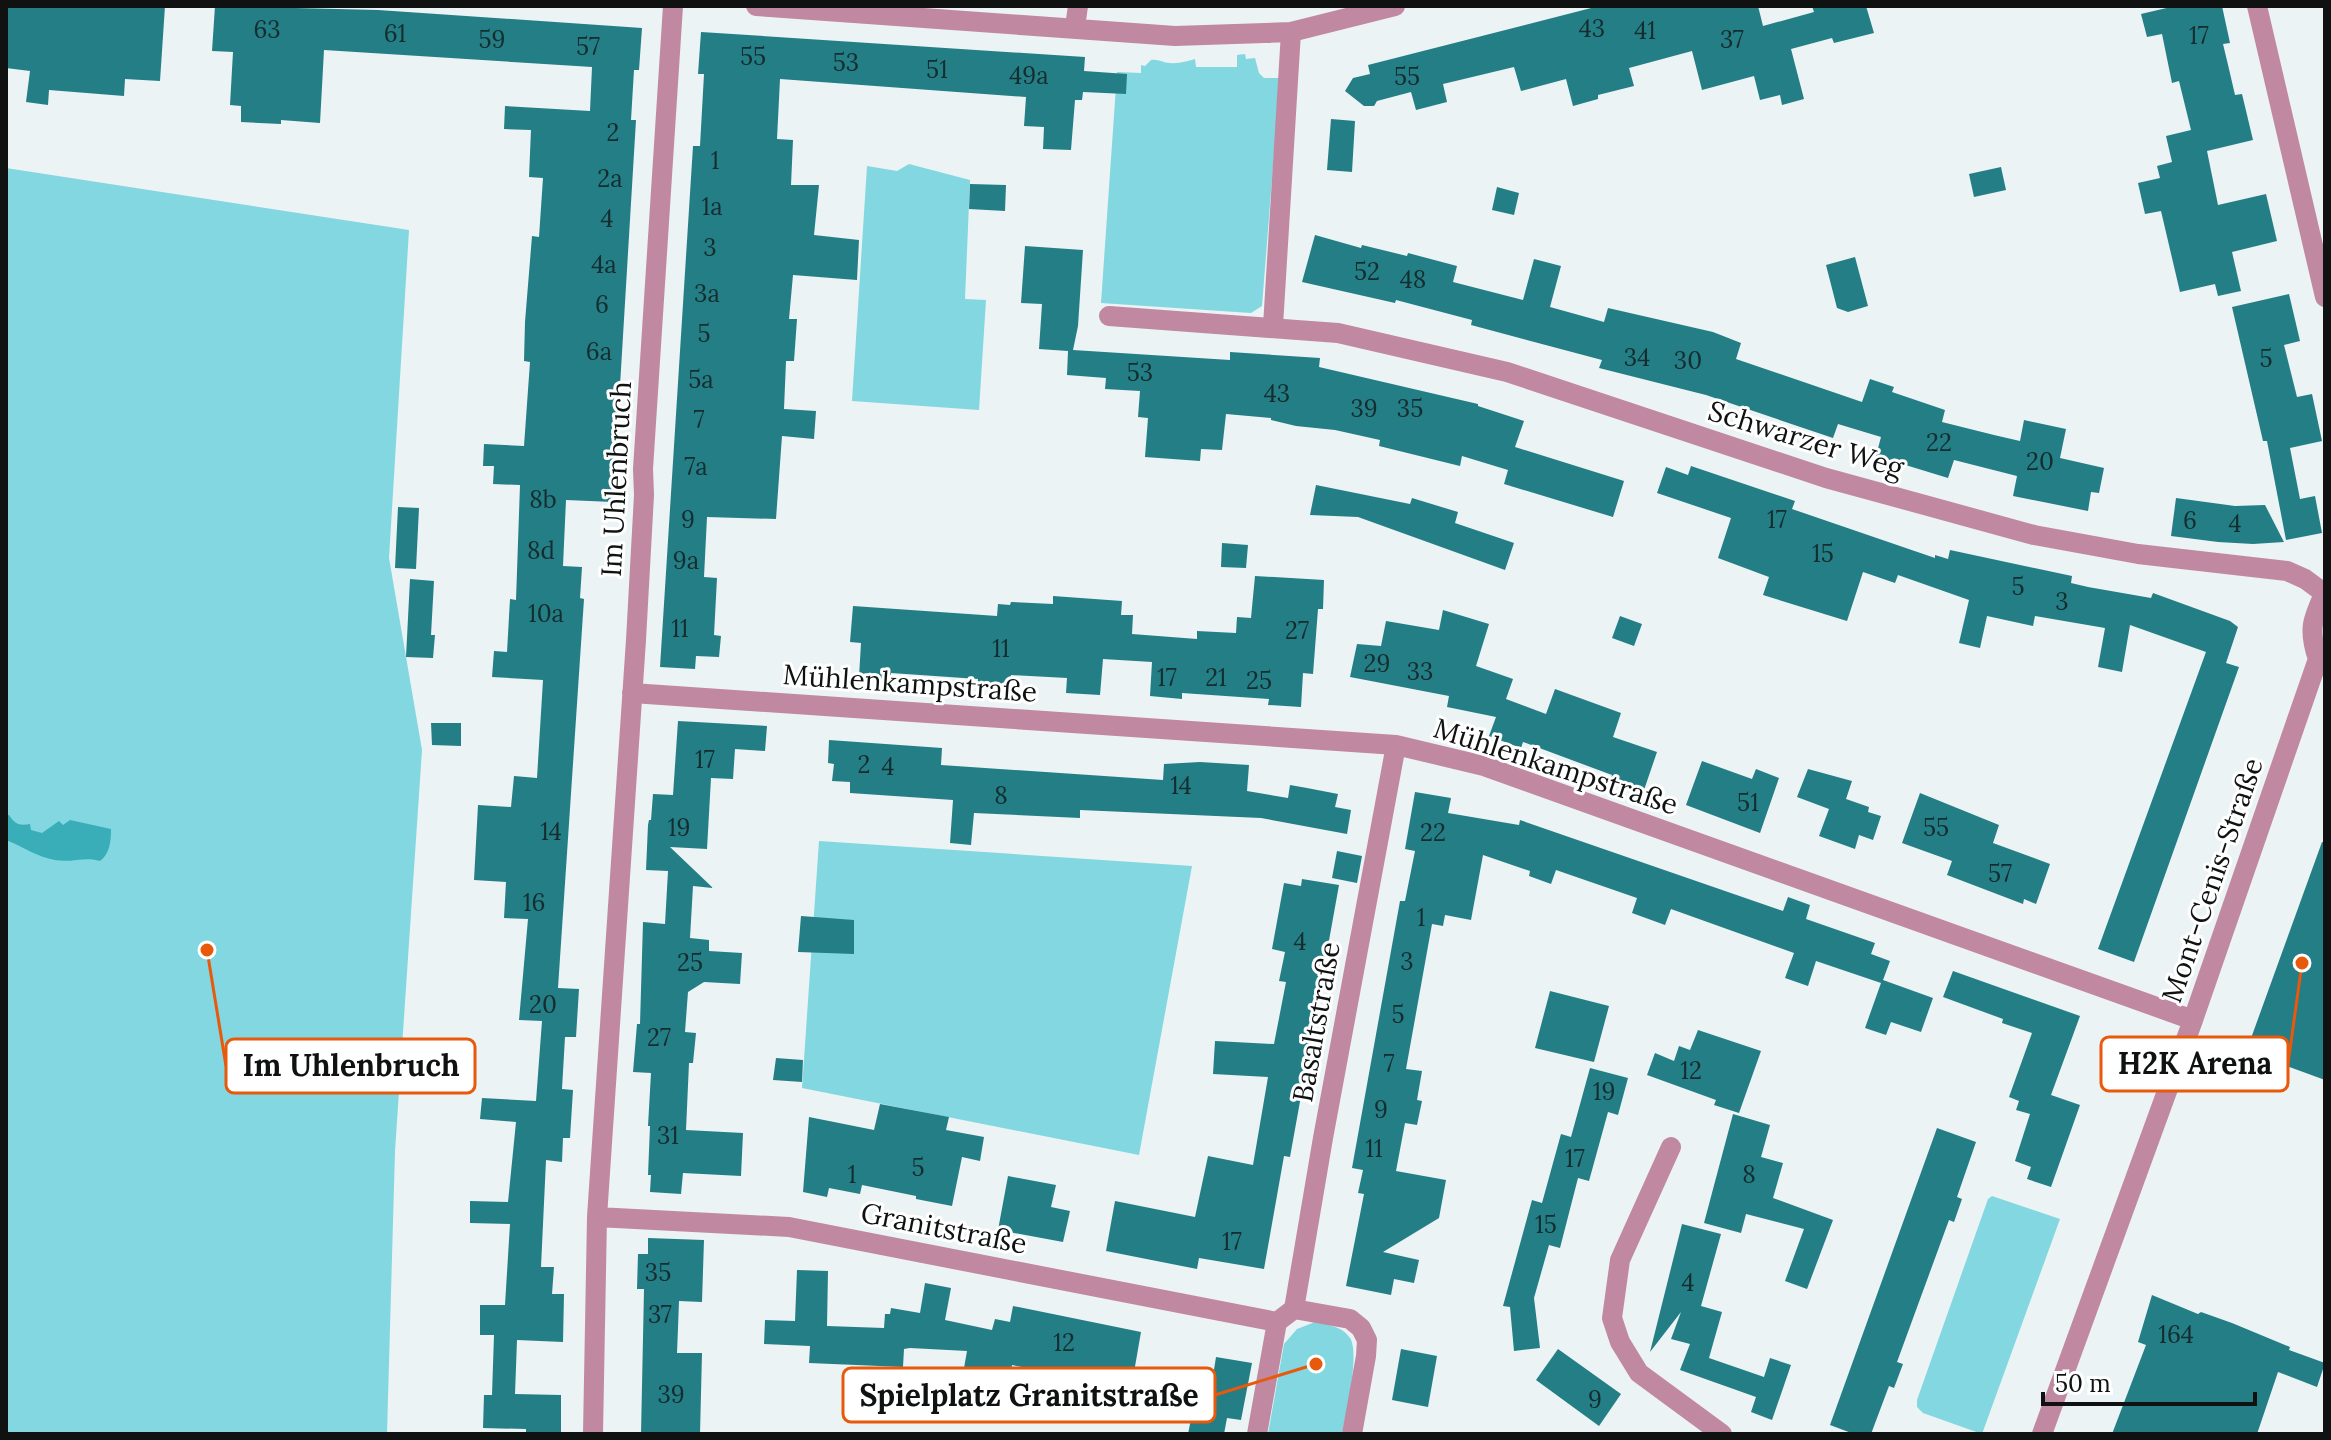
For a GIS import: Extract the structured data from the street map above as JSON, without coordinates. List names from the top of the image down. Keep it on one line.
{"streets":{"street":["Schwarzer Weg","Im Uhlenbruch","Mühlenkampstraße","Mont-Cenis-Straße","Basaltstraße","Granitstraße"]},"crossings":[["Schwarzer Weg","Mont-Cenis-Straße"],["Im Uhlenbruch","Mühlenkampstraße"],["Im Uhlenbruch","Granitstraße"],["Mühlenkampstraße","Mont-Cenis-Straße"],["Mühlenkampstraße","Basaltstraße"]],"places":["Im Uhlenbruch","H2K Arena","Spielplatz Granitstraße"],"house_numbers":["43","63","41","61","17","59","37","57","55","53","51","49a","55","2","1","2a","1a","4","3","4a","52","48","3a","6","5","6a","34","5","30","53","5a","43","39","35","7","22","20","7a","8b","9","17","6","4","8d","15","9a","5","3","10a","11","27","11","29","33","17","21","25","17","2","4","14","8","51","19","55","14","22","57","16","1","4","3","25","20","5","27","7","12","19","9","31","11","17","5","1","8","15","17","35","4","37","164","12","39","9"],"scale_bar":"50 m"}
